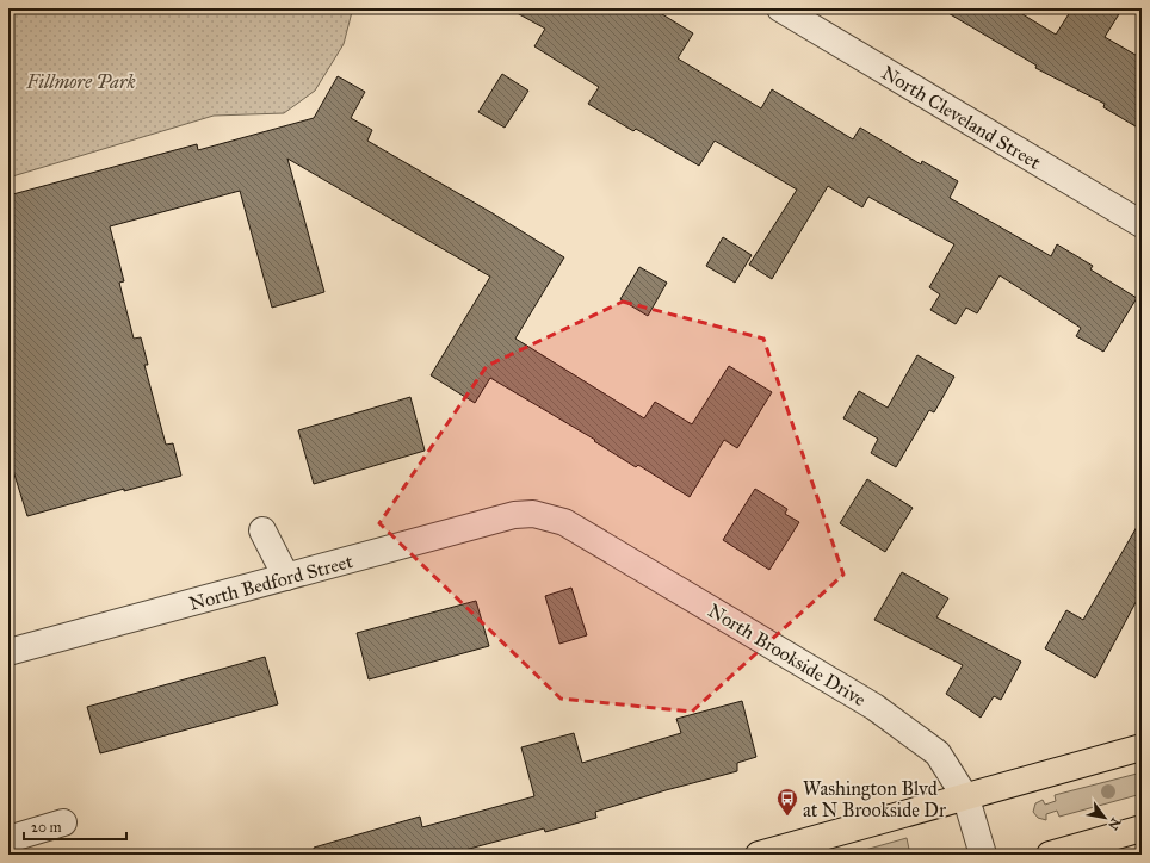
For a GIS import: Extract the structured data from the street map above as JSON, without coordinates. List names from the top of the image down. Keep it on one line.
{"streets":{"street":["North Cleveland Street","North Bedford Street","North Brookside Drive"]},"crossings":[["North Bedford Street","North Brookside Drive"]],"parks":["Fillmore Park"],"places":{"bus stop":["Washington Blvd at N Brookside Dr"]},"scale_bar":"20 m","north":"bottom right"}
